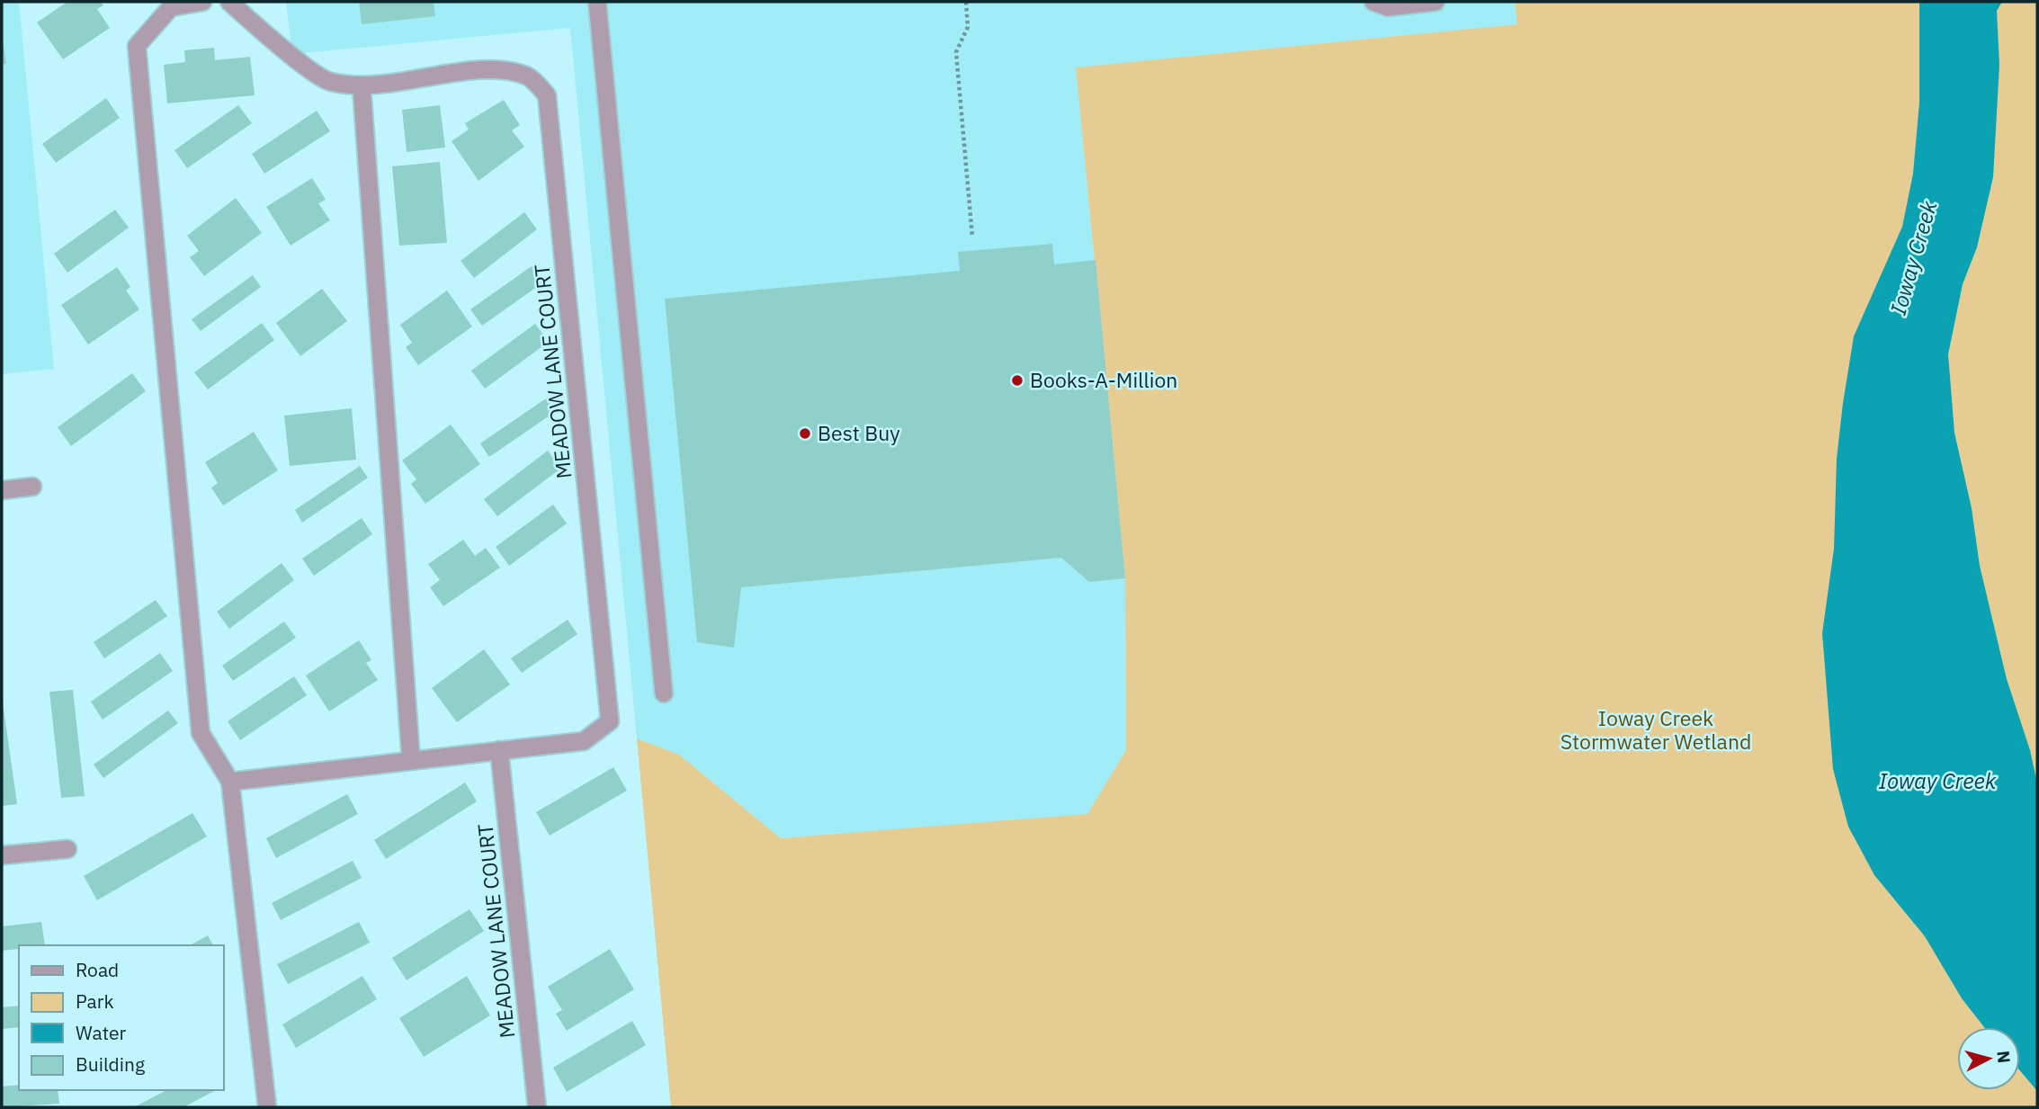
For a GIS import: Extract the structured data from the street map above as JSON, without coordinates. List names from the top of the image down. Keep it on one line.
{"streets":{"street":["MEADOW LANE COURT"]},"water":["Ioway Creek"],"parks":["Ioway Creek Stormwater Wetland"],"places":["Books-A-Million","Best Buy"],"legend":["Road","Park","Water","Building"],"north":"right"}
